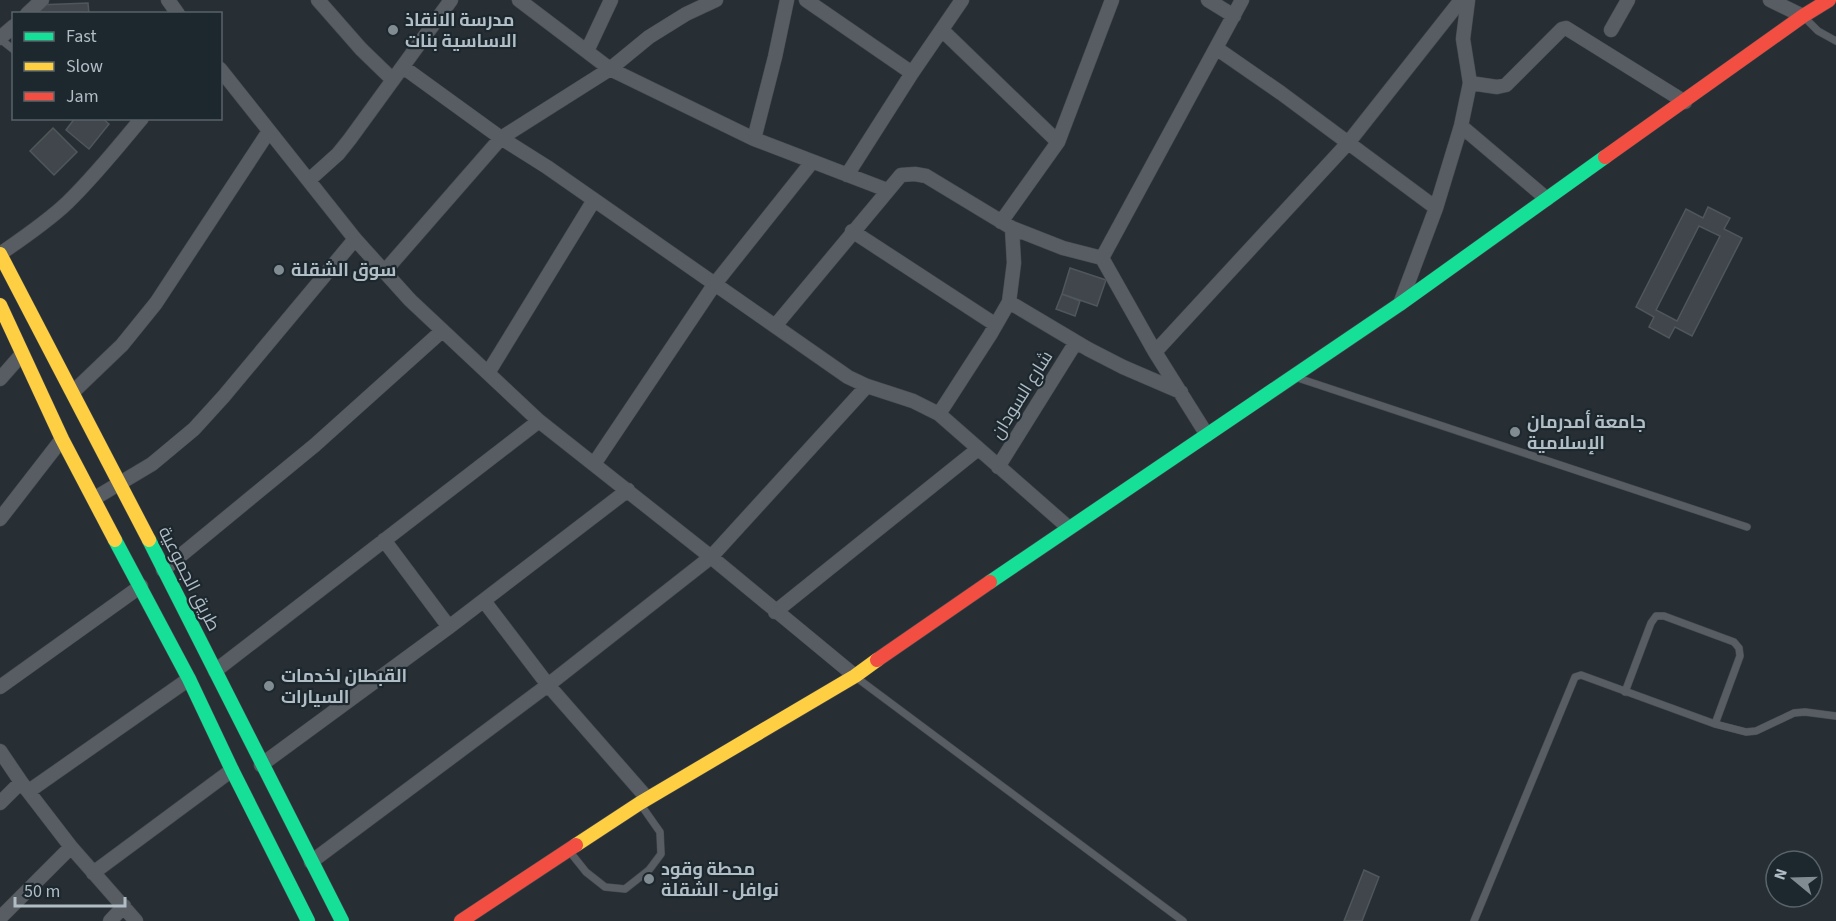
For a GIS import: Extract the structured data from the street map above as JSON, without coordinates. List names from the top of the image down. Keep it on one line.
{"streets":{"street":["شارع السودان","طريق الجموعية"]},"places":["مدرسة الانقاذ الاساسية بنات","سوق الشقلة","جامعة أمدرمان الإسلامية","القبطان لخدمات السيارات","محطة وقود نوافل - الشقلة"],"legend":["Fast","Slow","Jam"],"scale_bar":"50 m","north":"left"}
